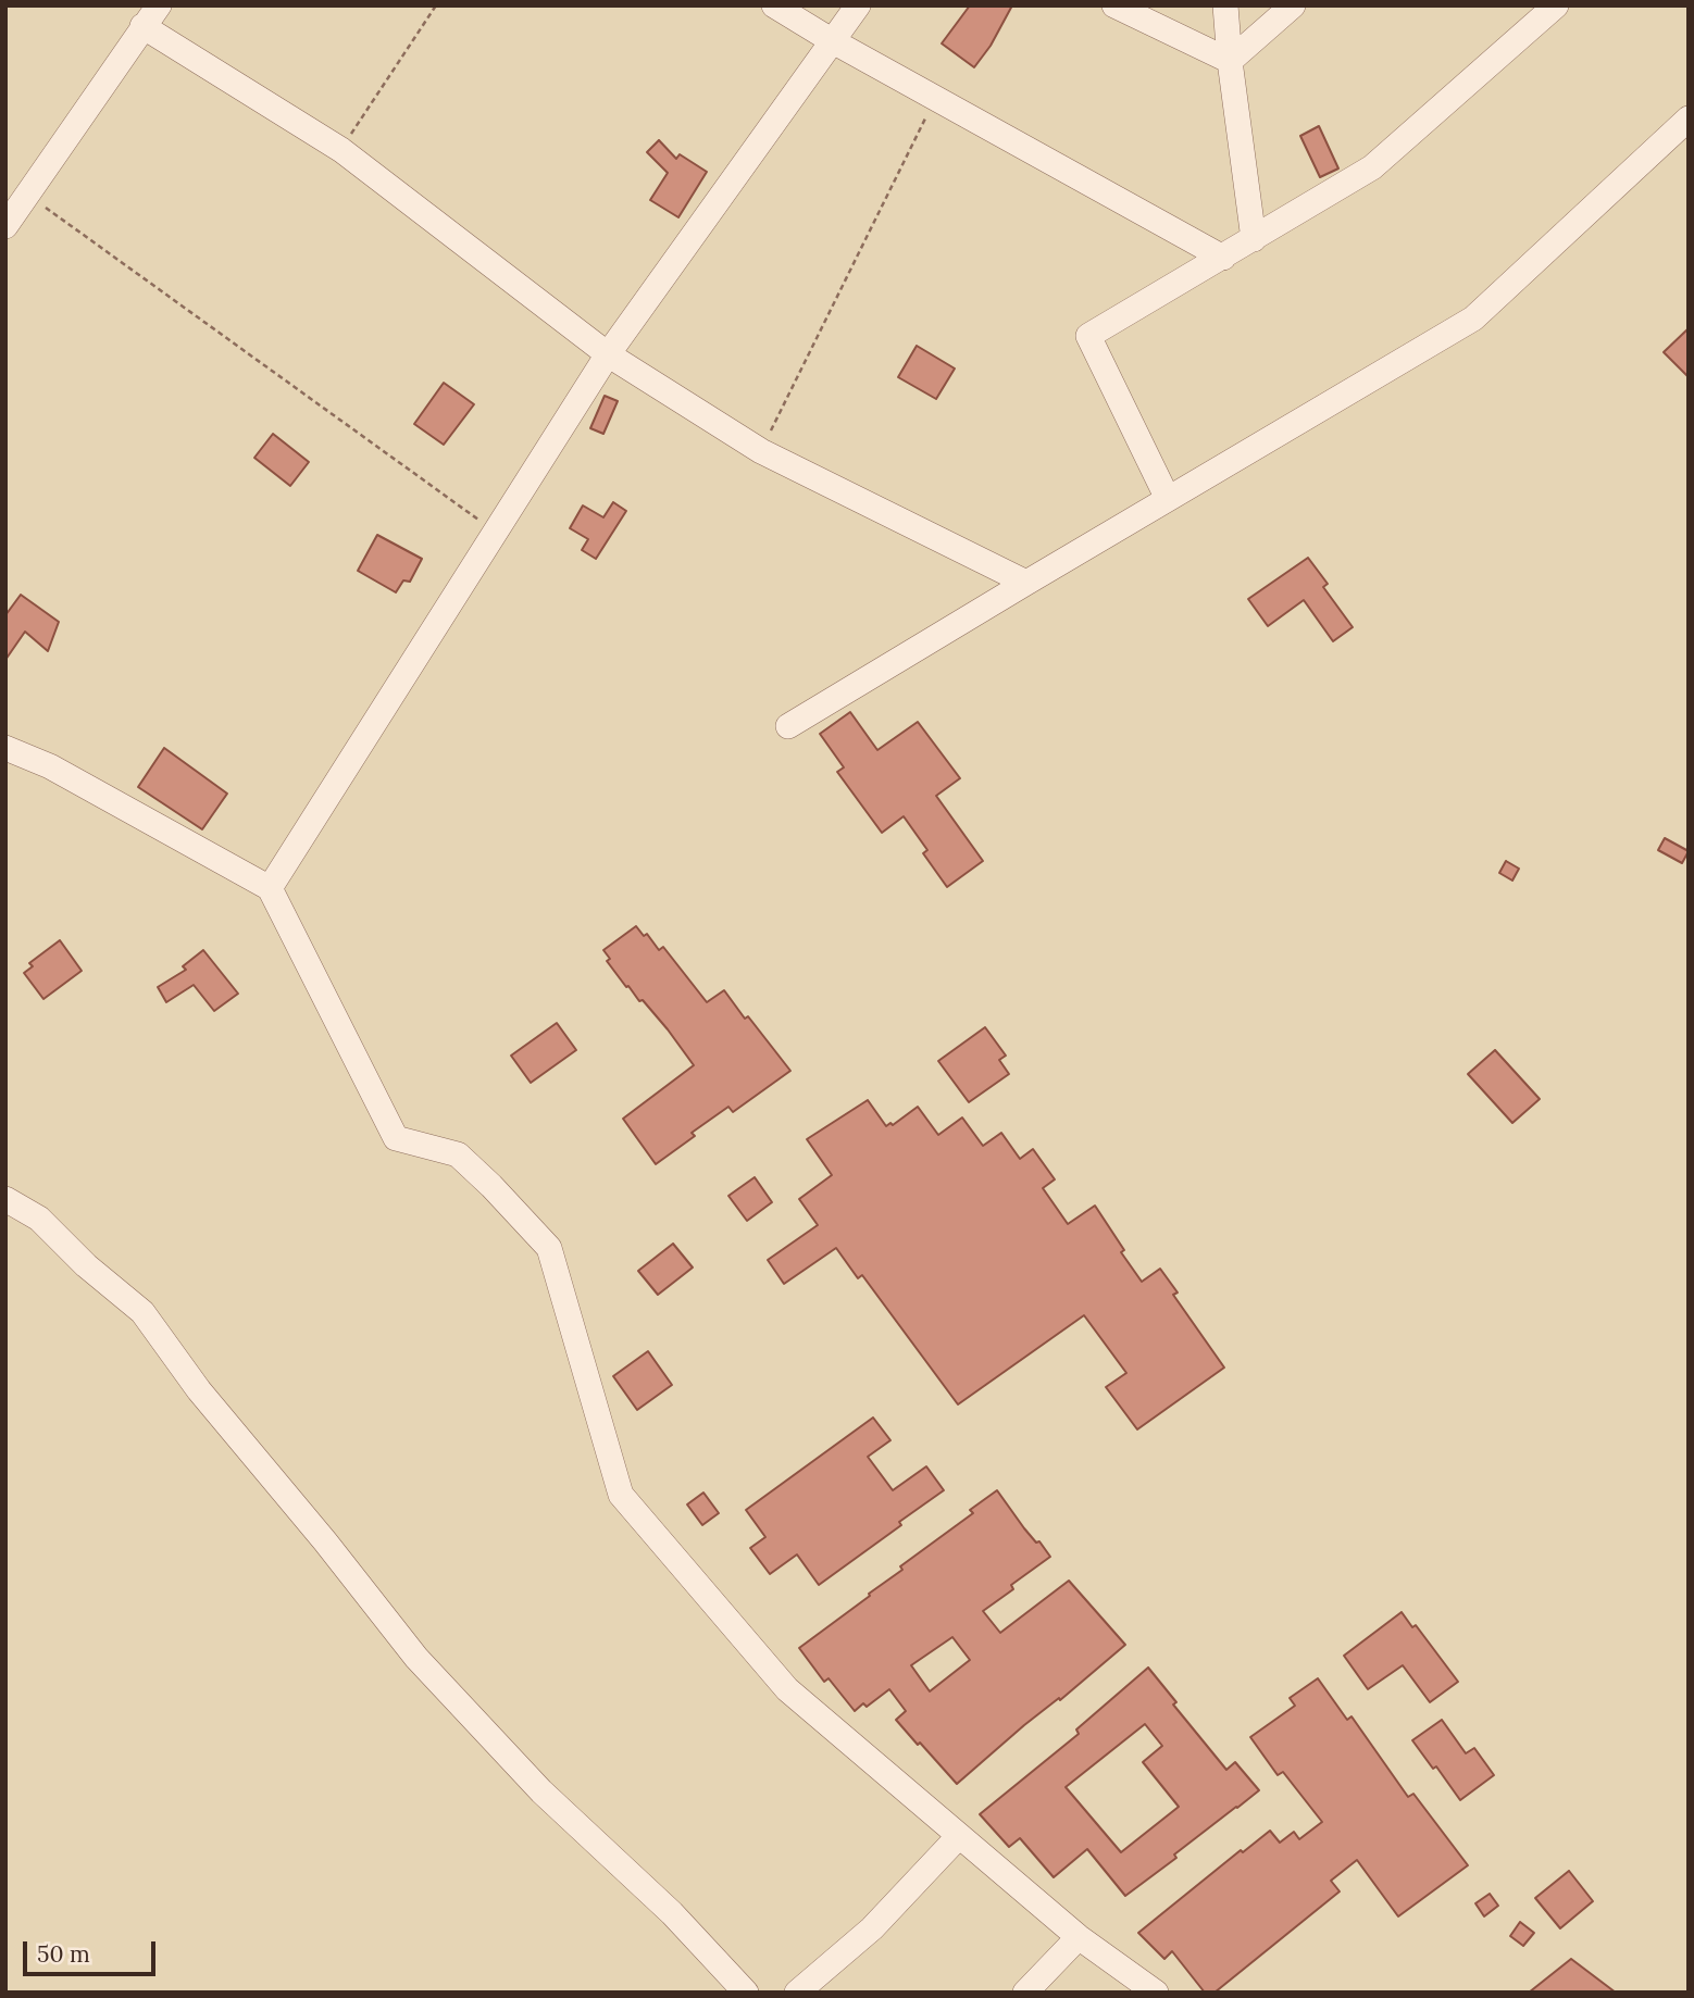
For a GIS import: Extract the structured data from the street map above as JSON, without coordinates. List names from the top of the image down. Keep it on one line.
{"scale_bar":"50 m"}
